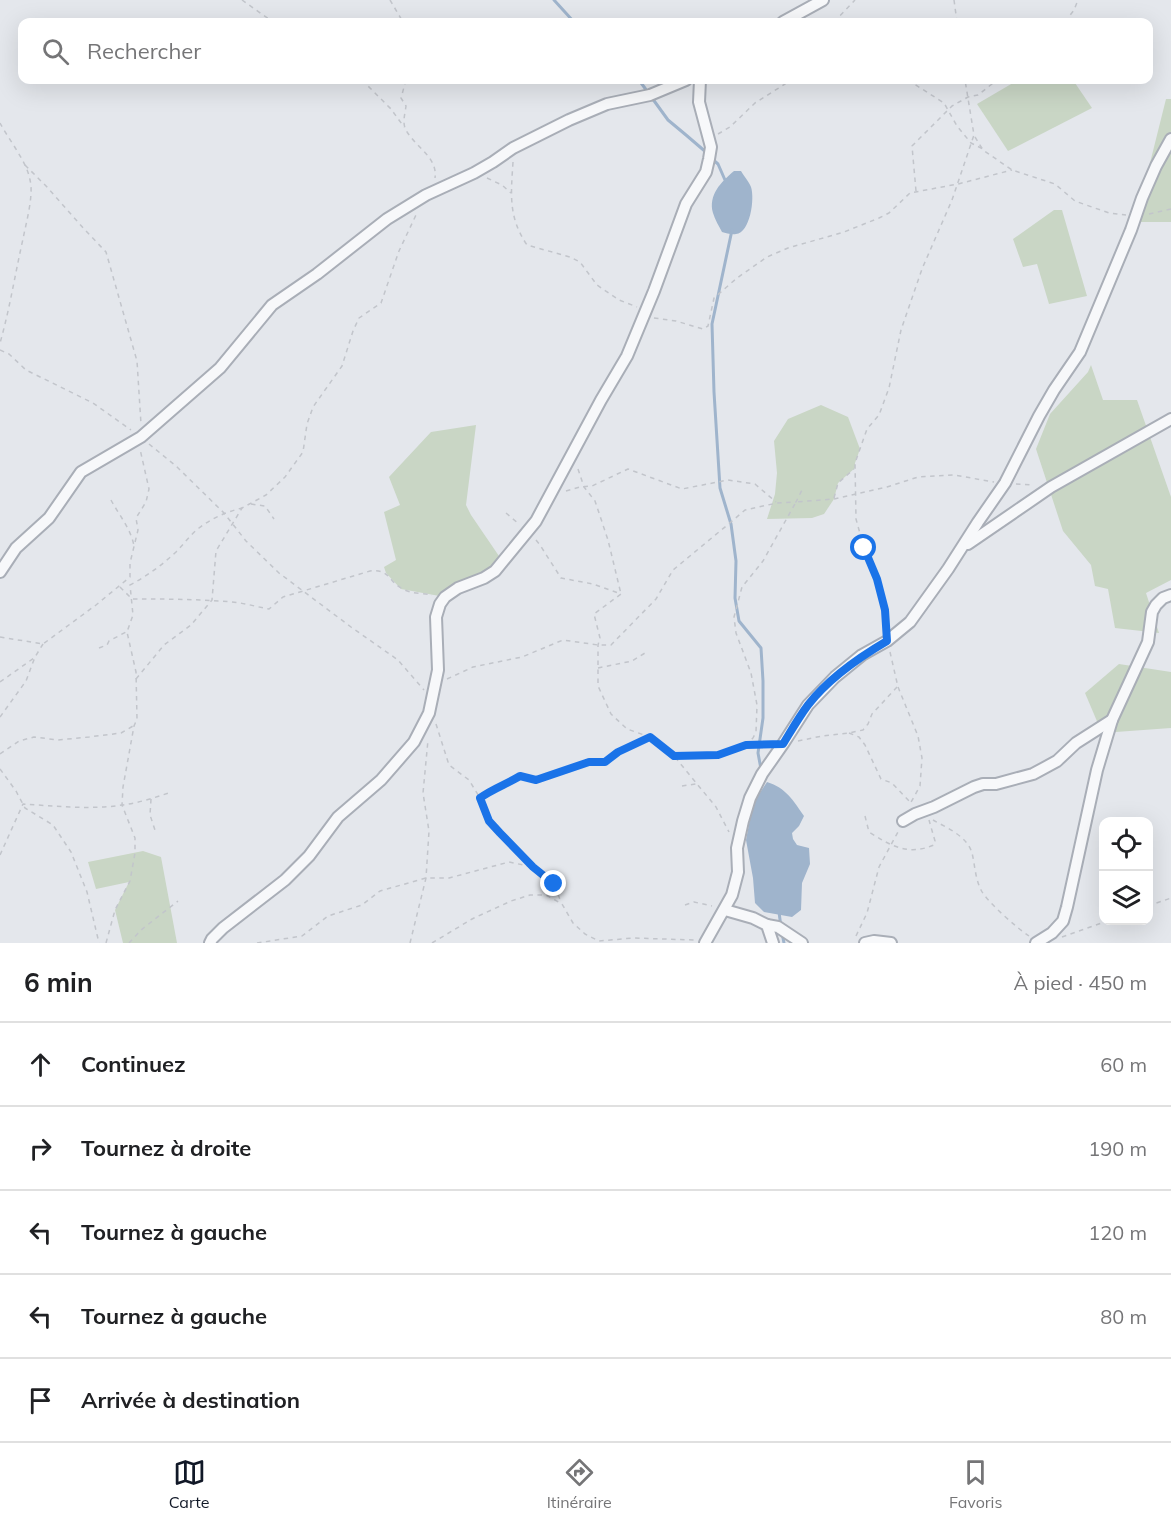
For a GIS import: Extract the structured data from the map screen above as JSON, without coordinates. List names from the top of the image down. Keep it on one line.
{"page":{"search":"Rechercher","heading":["6 min","À pied · 450 m"],"list":[["Continuez","60 m"],["Tournez à droite","190 m"],["Tournez à gauche","120 m"],["Tournez à gauche","80 m"],"Arrivée à destination"],"nav":["Carte","Itinéraire","Favoris"]}}
